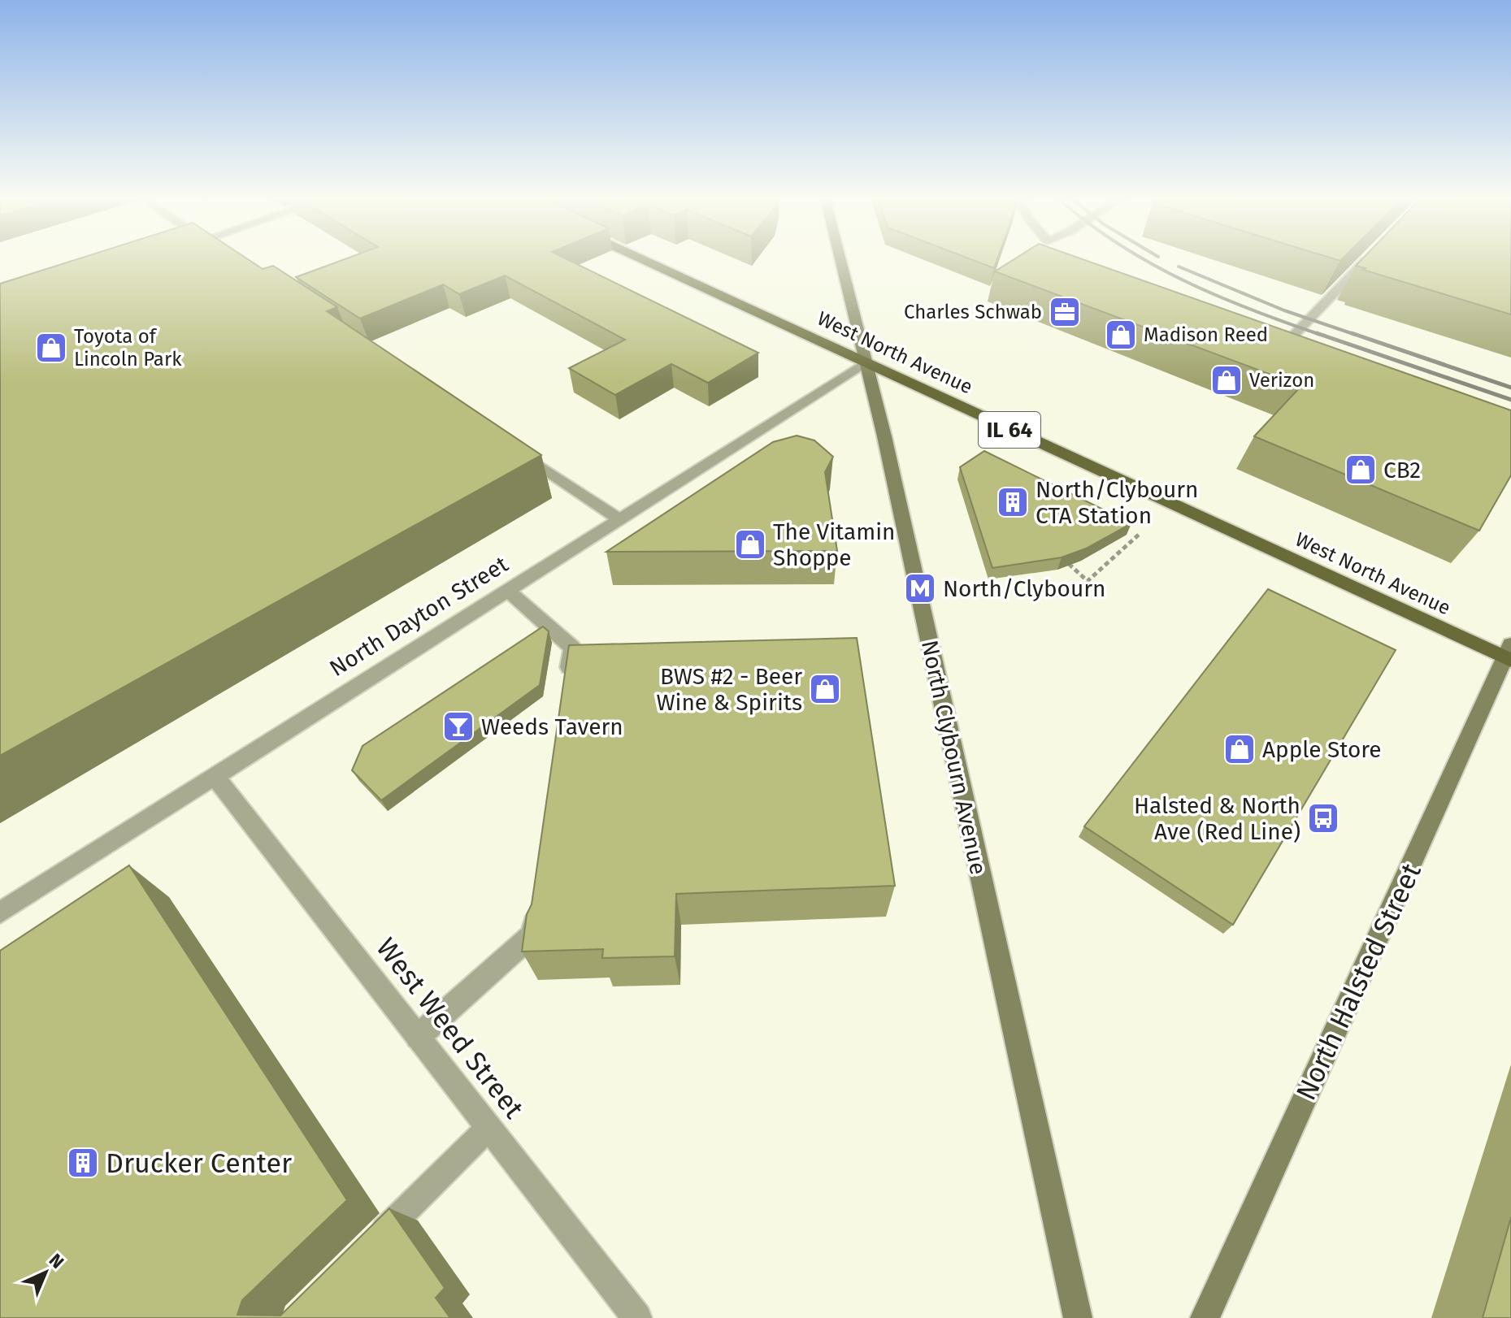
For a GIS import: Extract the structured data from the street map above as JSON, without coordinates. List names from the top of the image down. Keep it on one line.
{"streets":{"main road":["West North Avenue","IL 64","North Clybourn Avenue","North Halsted Street"],"street":["North Dayton Street","West Weed Street"]},"crossings":[["West North Avenue","North Dayton Street"],["West North Avenue","North Clybourn Avenue"],["West North Avenue","North Halsted Street"],["North Dayton Street","North Clybourn Avenue"],["North Dayton Street","West Weed Street"]],"places":{"office":["Charles Schwab"],"shop":["Madison Reed","Toyota of Lincoln Park","Verizon","CB2","The Vitamin Shoppe","BWS #2 - Beer Wine & Spirits","Apple Store"],"building":["North/Clybourn CTA Station","Drucker Center"],"metro station":["North/Clybourn"],"bar":["Weeds Tavern"],"bus stop":["Halsted & North Ave (Red Line)"]},"north":"top right"}
